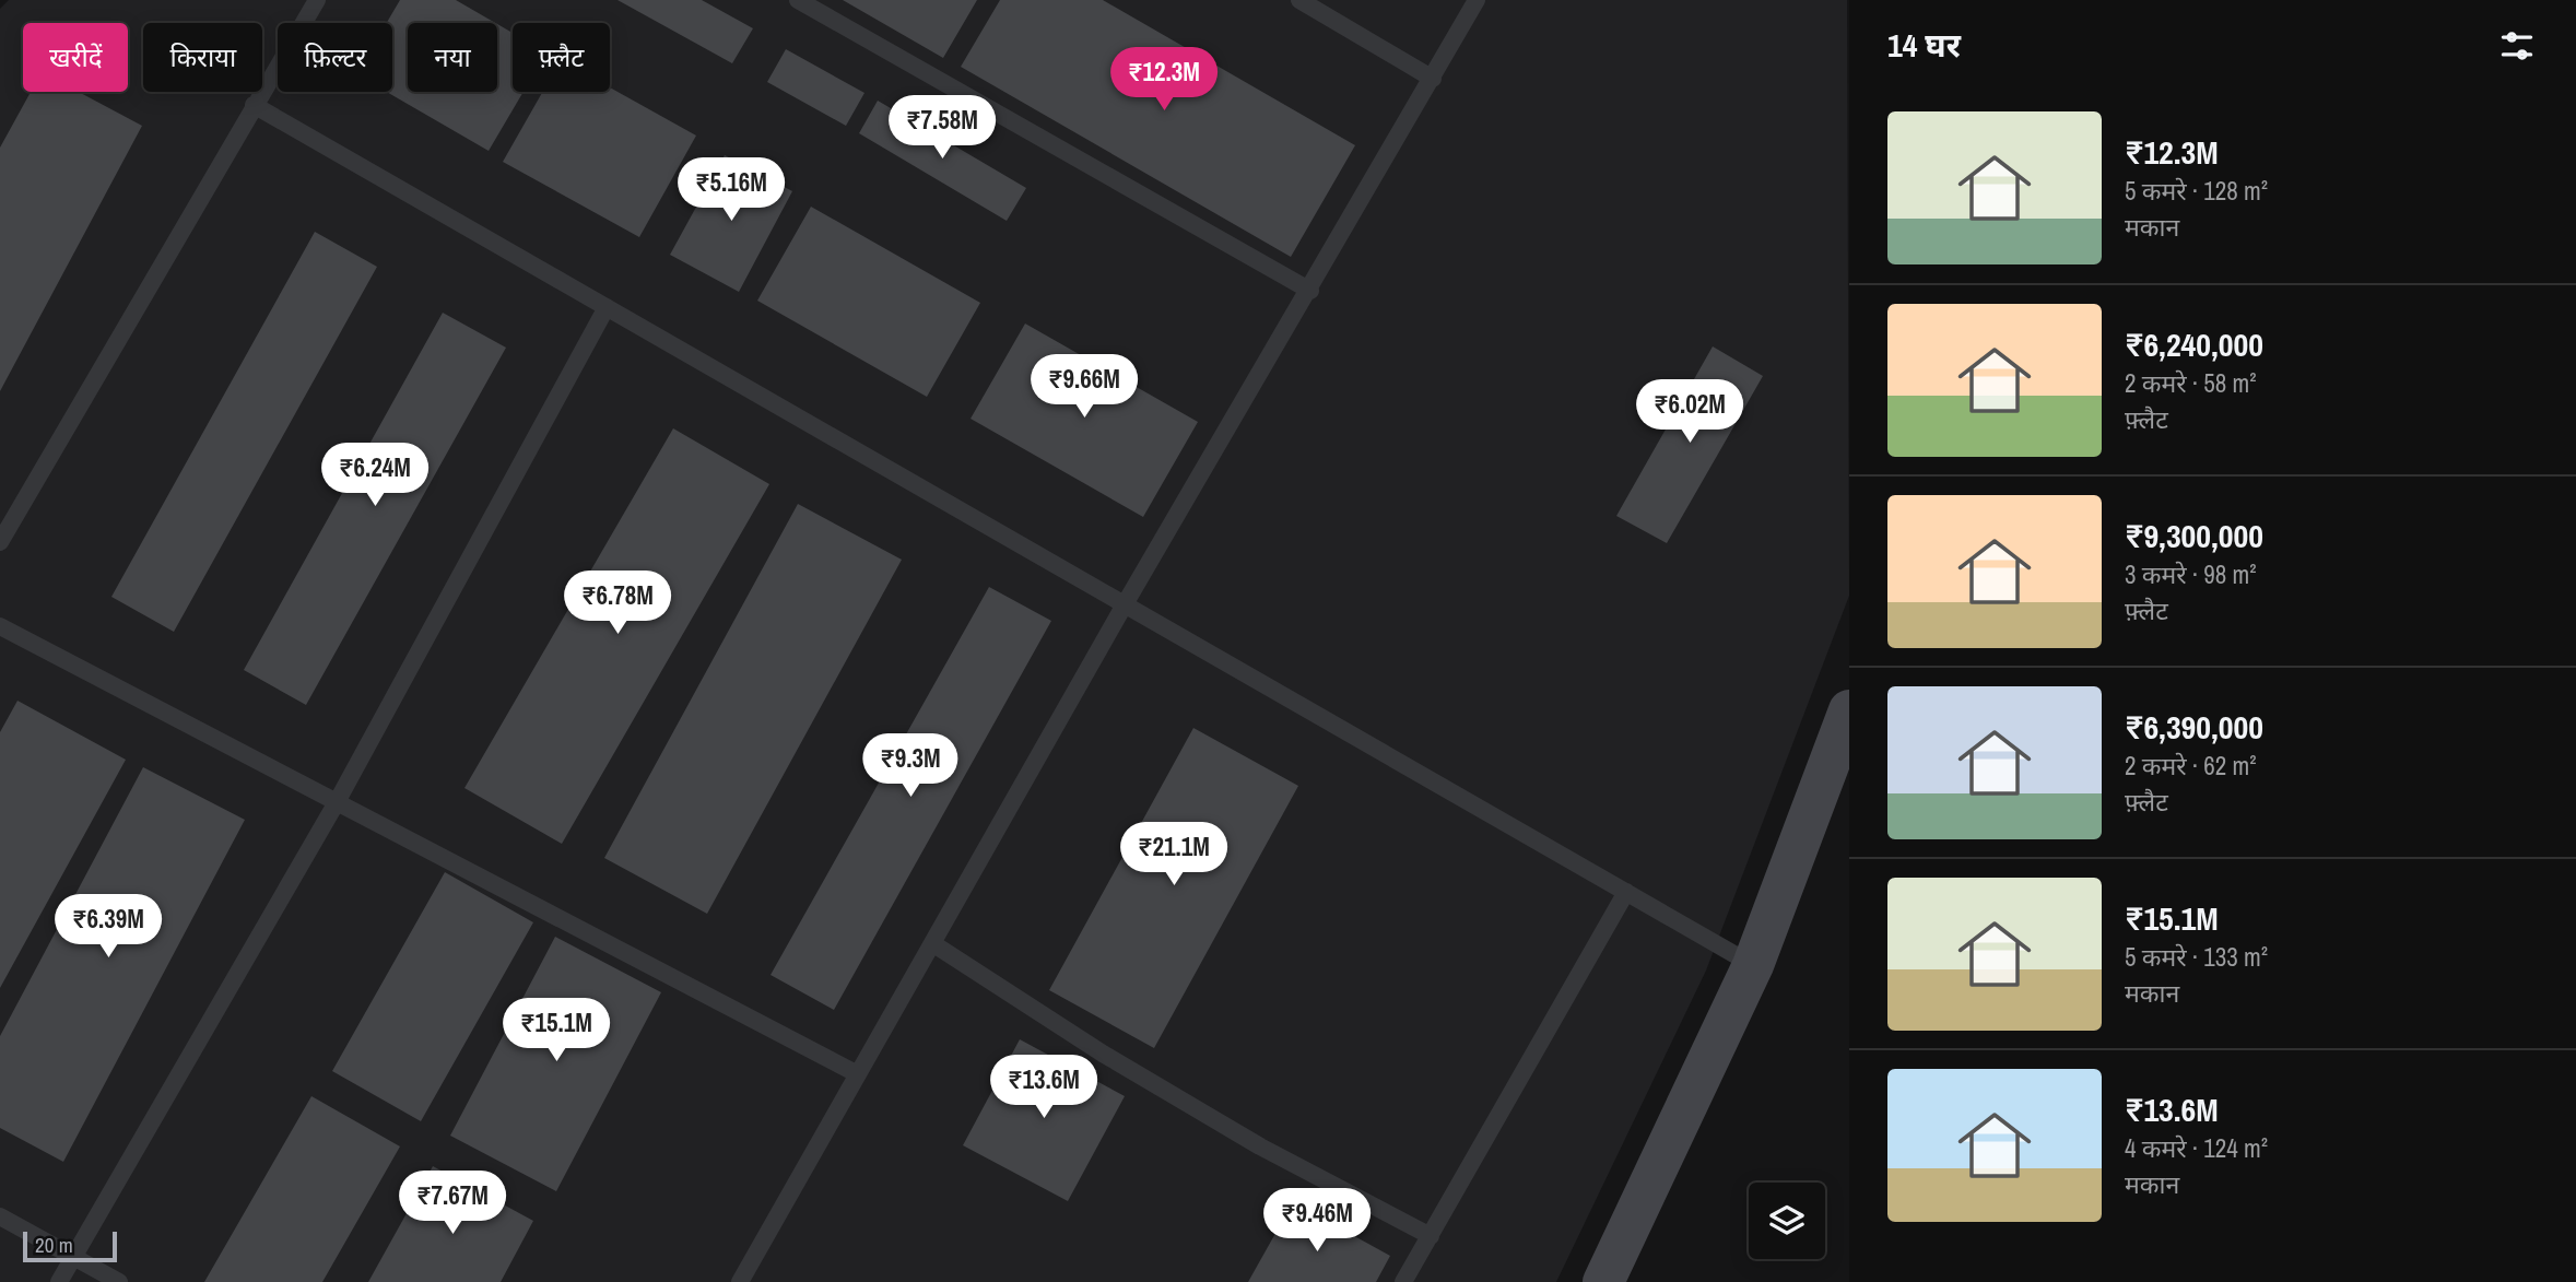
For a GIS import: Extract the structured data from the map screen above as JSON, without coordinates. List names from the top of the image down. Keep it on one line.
{"scale_bar":"20 m","page":{"heading":"14 घर","chip":["खरीदें","किराया","फ़िल्टर","नया","फ़्लैट"],"price":["₹12.3M","₹7.58M","₹5.16M","₹9.66M","₹6.02M","₹6.24M","₹6.78M","₹9.3M","₹21.1M","₹6.39M","₹15.1M","₹13.6M","₹7.67M","₹9.46M"],"list":[{"name":"₹12.3M","note":"5 कमरे · 128 m² · मकान"},{"name":"₹6,240,000","note":"2 कमरे · 58 m² · फ़्लैट"},{"name":"₹9,300,000","note":"3 कमरे · 98 m² · फ़्लैट"},{"name":"₹6,390,000","note":"2 कमरे · 62 m² · फ़्लैट"},{"name":"₹15.1M","note":"5 कमरे · 133 m² · मकान"},{"name":"₹13.6M","note":"4 कमरे · 124 m² · मकान"}],"scale":"20 m"}}
